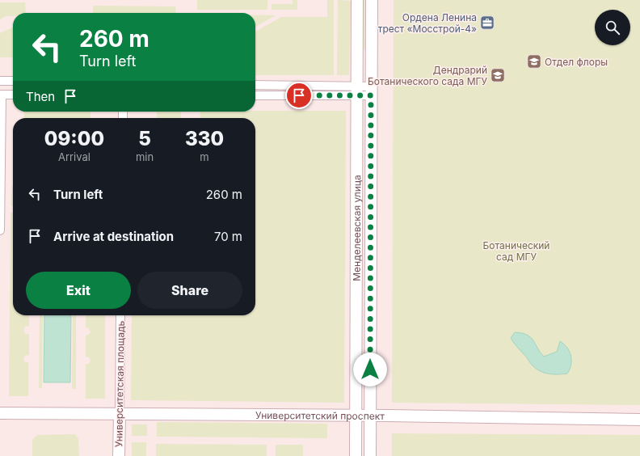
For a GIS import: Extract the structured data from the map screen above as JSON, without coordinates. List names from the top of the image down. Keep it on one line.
{"streets":{"street":["Менделеевская улица","Университетская площадь","Университетский проспект"]},"crossings":[["Менделеевская улица","Университетский проспект"],["Университетская площадь","Университетский проспект"]],"parks":["Ботанический сад МГУ"],"places":{"office":["Ордена Ленина трест «Мосстрой-4»"],"school or university":["Отдел флоры","Дендрарий Ботанического сада МГУ"]},"page":{"turn":["260 m","Turn left"],"then":"Then","eta":["09:00","Arrival","5","min","330","m"],"list":[{"name":"Turn left","value":"260 m"},{"name":"Arrive at destination","value":"70 m"}],"buttons":["Exit","Share"]}}
